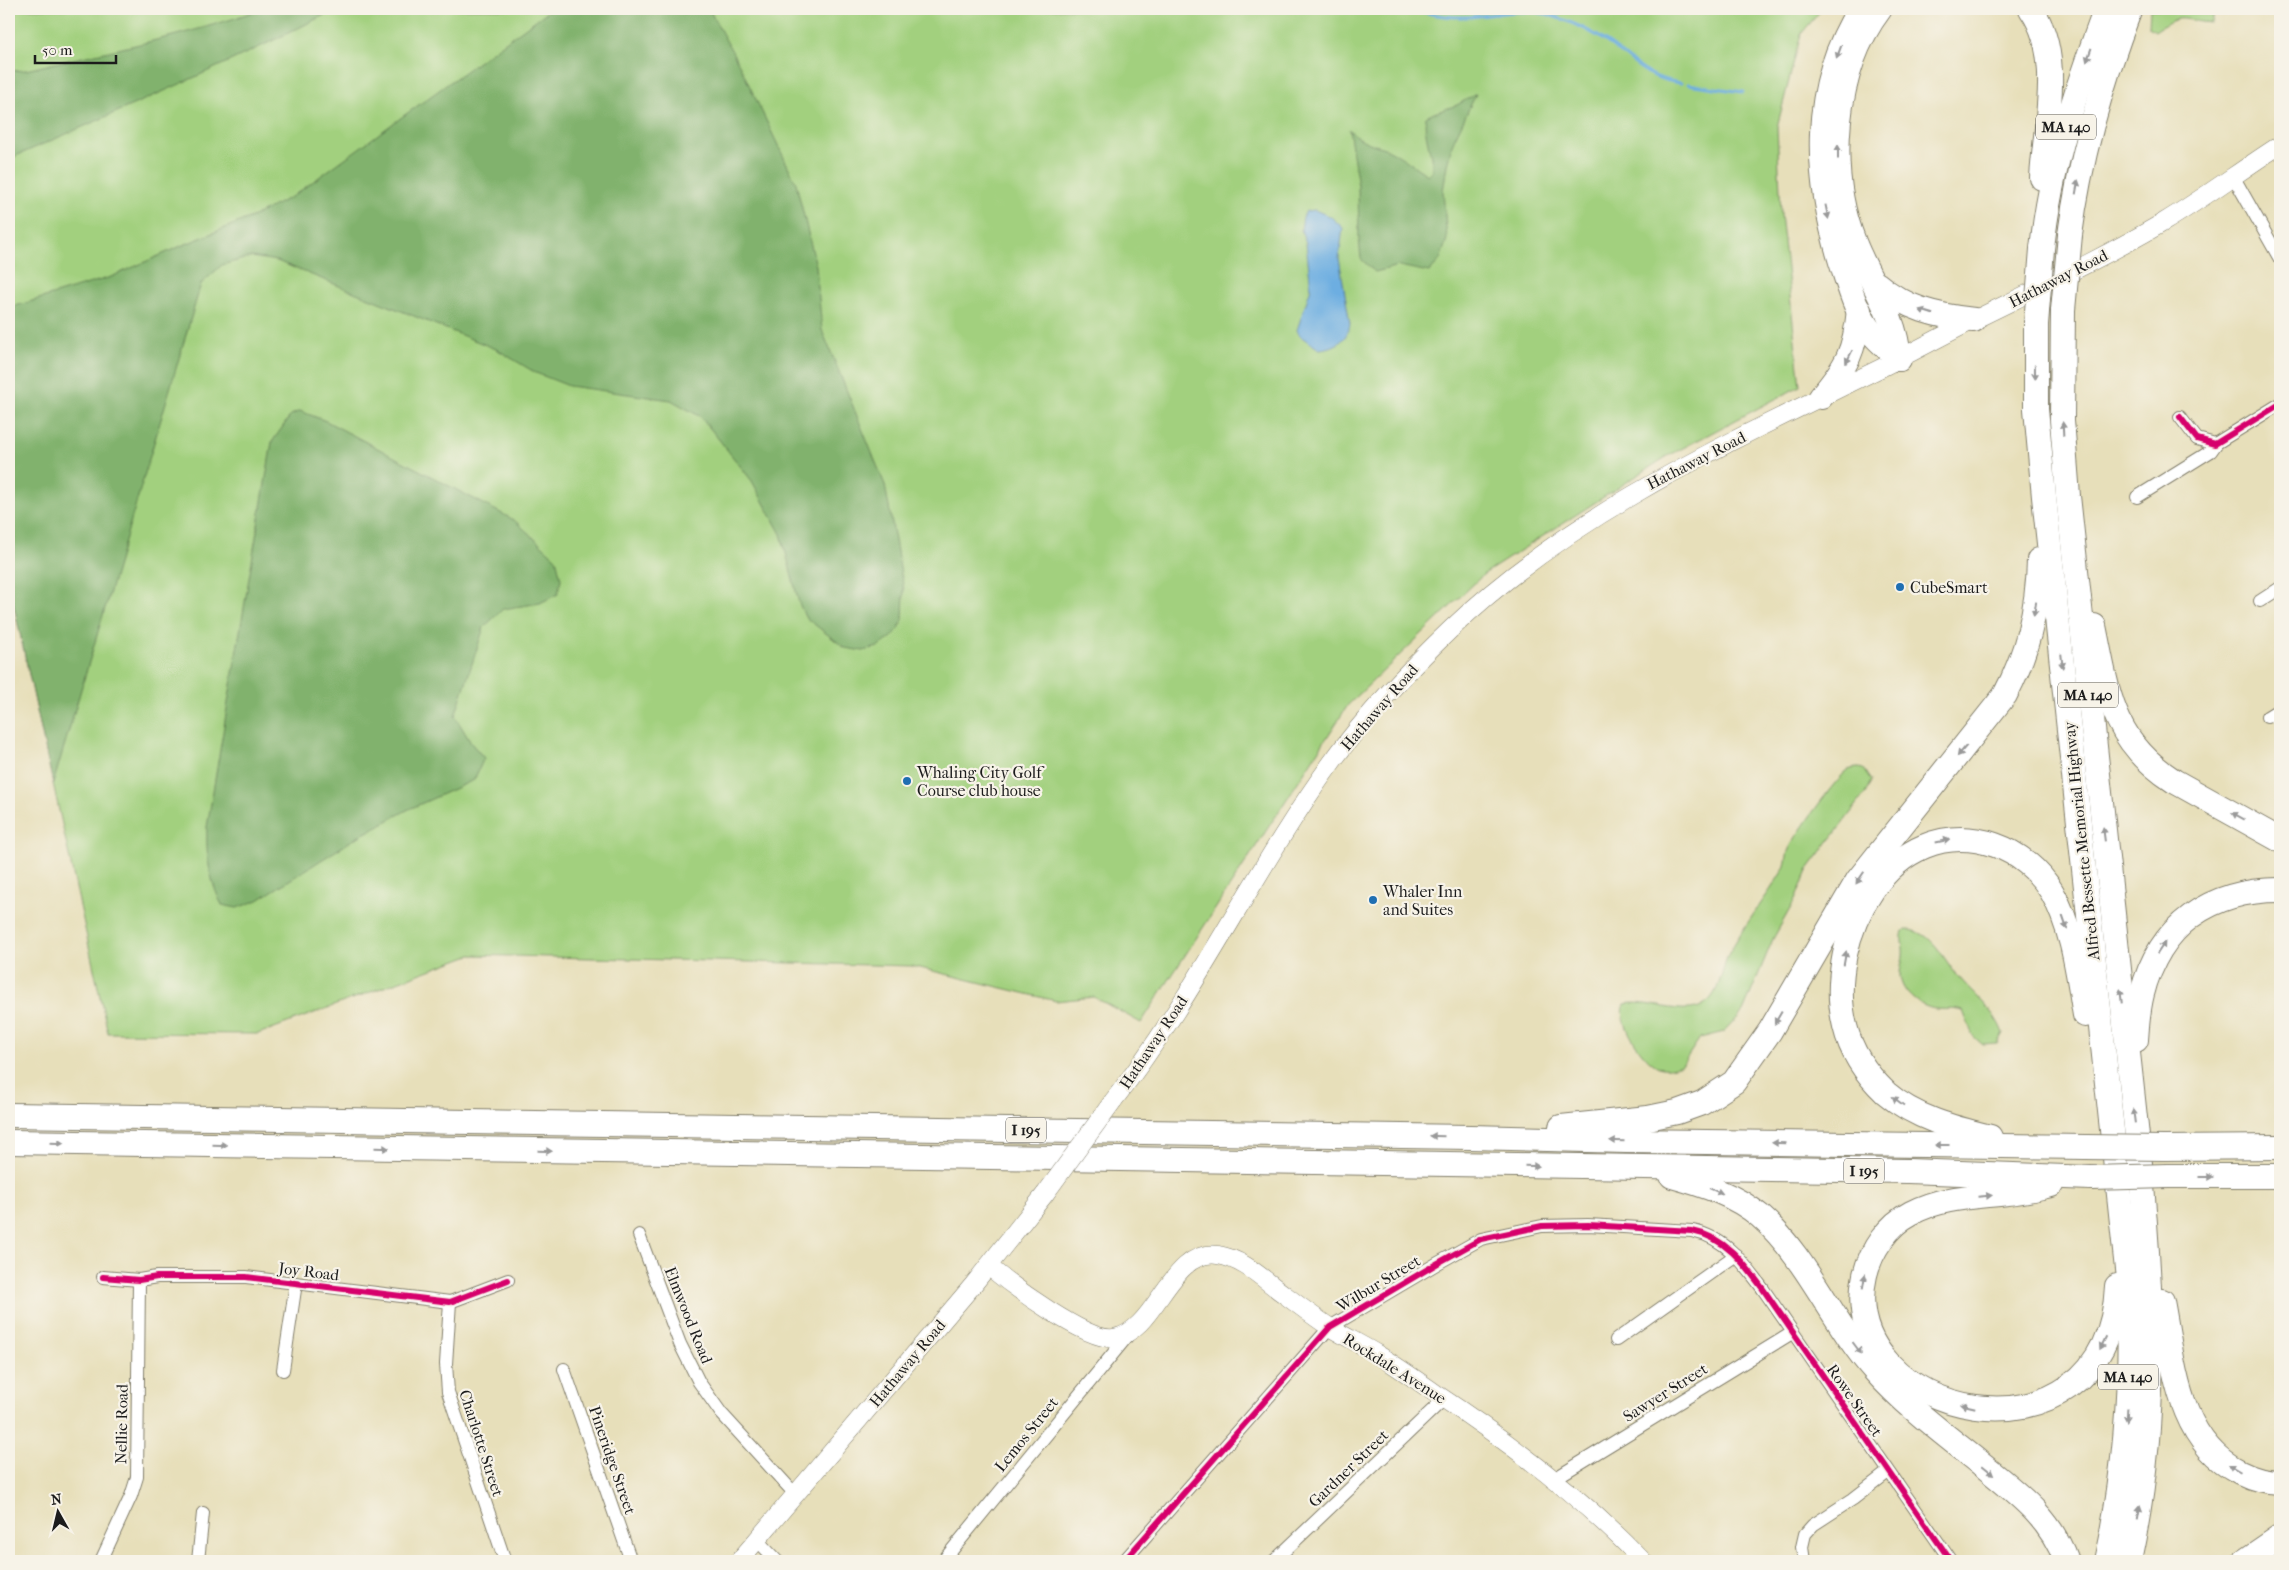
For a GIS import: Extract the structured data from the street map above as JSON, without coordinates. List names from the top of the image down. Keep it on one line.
{"streets":{"highway":["MA 140","Alfred Bessette Memorial Highway","I 195"],"main road":["Hathaway Road","Rockdale Avenue"],"street":["Joy Road","Wilbur Street","Elmwood Road","Sawyer Street","Rowe Street","Nellie Road","Lemos Street","Charlotte Street","Pineridge Street","Gardner Street"]},"crossings":[["Hathaway Road","Elmwood Road"],["Hathaway Road","Rockdale Avenue"],["Joy Road","Nellie Road"],["Joy Road","Charlotte Street"],["Wilbur Street","Rockdale Avenue"],["Wilbur Street","Rowe Street"],["Rockdale Avenue","Sawyer Street"],["Rockdale Avenue","Lemos Street"],["Rockdale Avenue","Gardner Street"],["Sawyer Street","Rowe Street"]],"places":["CubeSmart","Whaling City Golf Course club house","Whaler Inn and Suites"],"scale_bar":"50 m","north":"top"}
